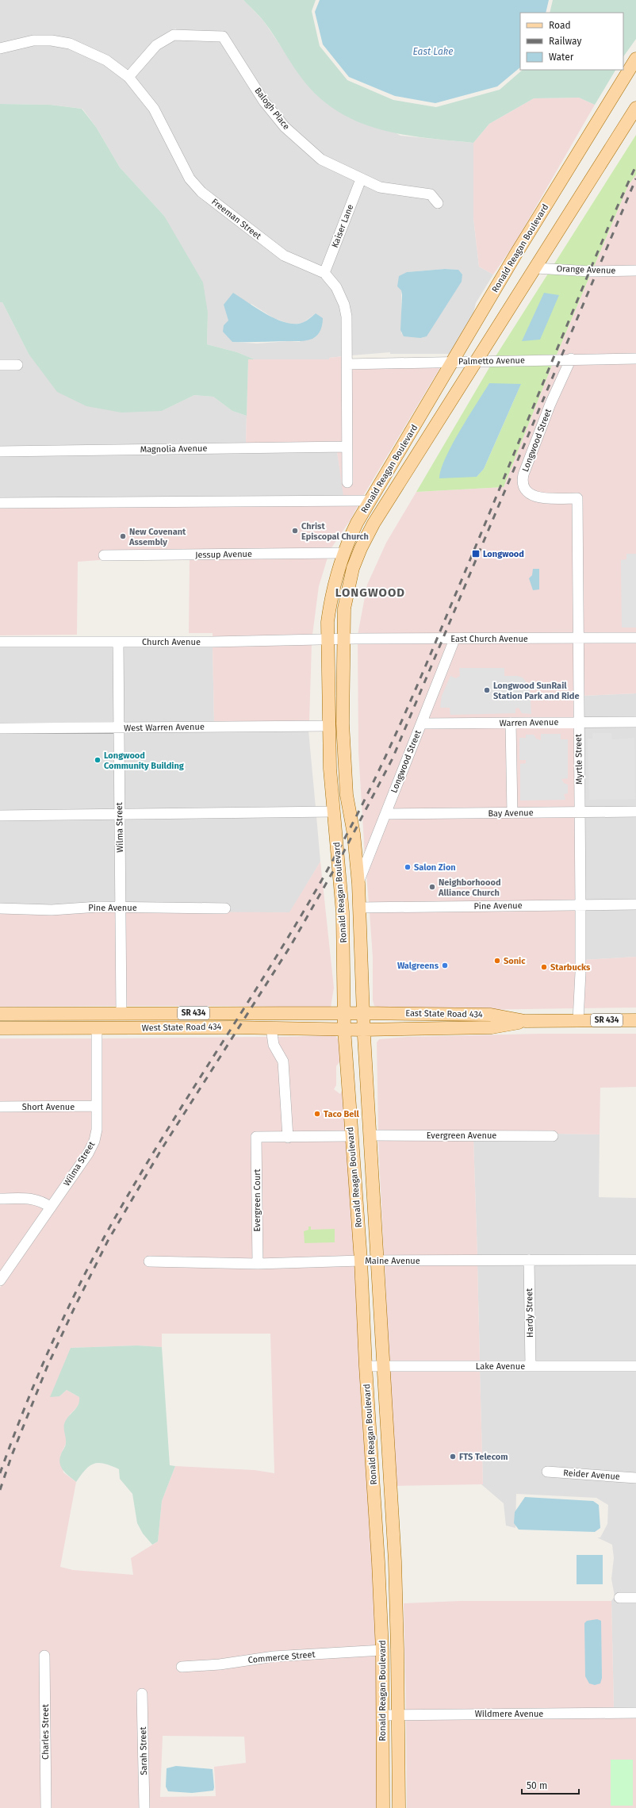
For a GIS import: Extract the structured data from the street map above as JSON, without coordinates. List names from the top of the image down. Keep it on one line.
{"streets":{"main road":["Ronald Reagan Boulevard","SR 434","East State Road 434","West State Road 434"],"street":["Balogh Place","Freeman Street","Kaiser Lane","Orange Avenue","Palmetto Avenue","Longwood Street","Magnolia Avenue","Jessup Avenue","East Church Avenue","Church Avenue","Warren Avenue","West Warren Avenue","Myrtle Street","Bay Avenue","Wilma Street","Pine Avenue","Short Avenue","Evergreen Avenue","Evergreen Court","Maine Avenue","Hardy Street","Lake Avenue","Reider Avenue","Commerce Street","Wildmere Avenue","Charles Street","Sarah Street"]},"crossings":[["Balogh Place","Freeman Street"],["Balogh Place","Kaiser Lane"],["Freeman Street","Kaiser Lane"],["Freeman Street","Palmetto Avenue"],["Freeman Street","Magnolia Avenue"],["Ronald Reagan Boulevard","Orange Avenue"],["Ronald Reagan Boulevard","Palmetto Avenue"],["Ronald Reagan Boulevard","Longwood Street"],["Ronald Reagan Boulevard","Jessup Avenue"],["Ronald Reagan Boulevard","East Church Avenue"],["Ronald Reagan Boulevard","Church Avenue"],["Ronald Reagan Boulevard","West Warren Avenue"],["Ronald Reagan Boulevard","Pine Avenue"],["Ronald Reagan Boulevard","East State Road 434"],["Ronald Reagan Boulevard","West State Road 434"],["Ronald Reagan Boulevard","Evergreen Avenue"],["Ronald Reagan Boulevard","Maine Avenue"],["Ronald Reagan Boulevard","Lake Avenue"],["Ronald Reagan Boulevard","Commerce Street"],["Ronald Reagan Boulevard","Wildmere Avenue"],["Palmetto Avenue","Longwood Street"],["Longwood Street","East Church Avenue"],["Longwood Street","Warren Avenue"],["Longwood Street","Myrtle Street"],["Longwood Street","Bay Avenue"],["East Church Avenue","Church Avenue"],["East Church Avenue","Myrtle Street"],["Church Avenue","Wilma Street"],["Warren Avenue","Myrtle Street"],["West Warren Avenue","Wilma Street"],["Myrtle Street","Bay Avenue"],["Myrtle Street","Pine Avenue"],["Myrtle Street","East State Road 434"],["Wilma Street","Pine Avenue"],["Wilma Street","West State Road 434"],["Wilma Street","Short Avenue"],["East State Road 434","West State Road 434"],["Evergreen Court","Maine Avenue"],["Maine Avenue","Hardy Street"],["Hardy Street","Lake Avenue"]],"districts":["LONGWOOD"],"water":["East Lake"],"places":{"other":["Christ Episcopal Church","New Covenant Assembly","Longwood SunRail Station Park and Ride","Longwood Community Building","Salon Zion","Neighborhoood Alliance Church","Sonic","Walgreens","Starbucks","Taco Bell","FTS Telecom"],"transit":["Longwood"]},"legend":["Road","Railway","Water"],"scale_bar":"50 m"}
